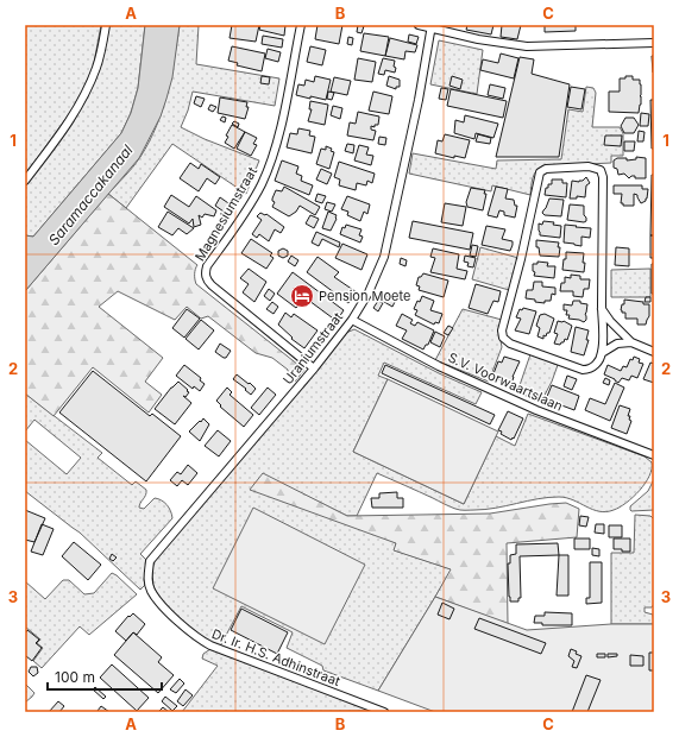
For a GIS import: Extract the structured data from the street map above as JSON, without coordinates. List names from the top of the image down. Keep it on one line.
{"streets":{"street":["Magnesiumstraat","Uraniumstraat","S.V. Voorwaartslaan","Dr. Ir. H.S. Adhinstraat"]},"crossings":[["Magnesiumstraat","Uraniumstraat"],["Uraniumstraat","S.V. Voorwaartslaan"],["Uraniumstraat","Dr. Ir. H.S. Adhinstraat"]],"water":["Saramaccakanaal"],"places":{"hotel":["Pension Moete"]},"scale_bar":"100 m","grid":{"columns":["A","B","C"],"rows":["1","2","3"]}}
